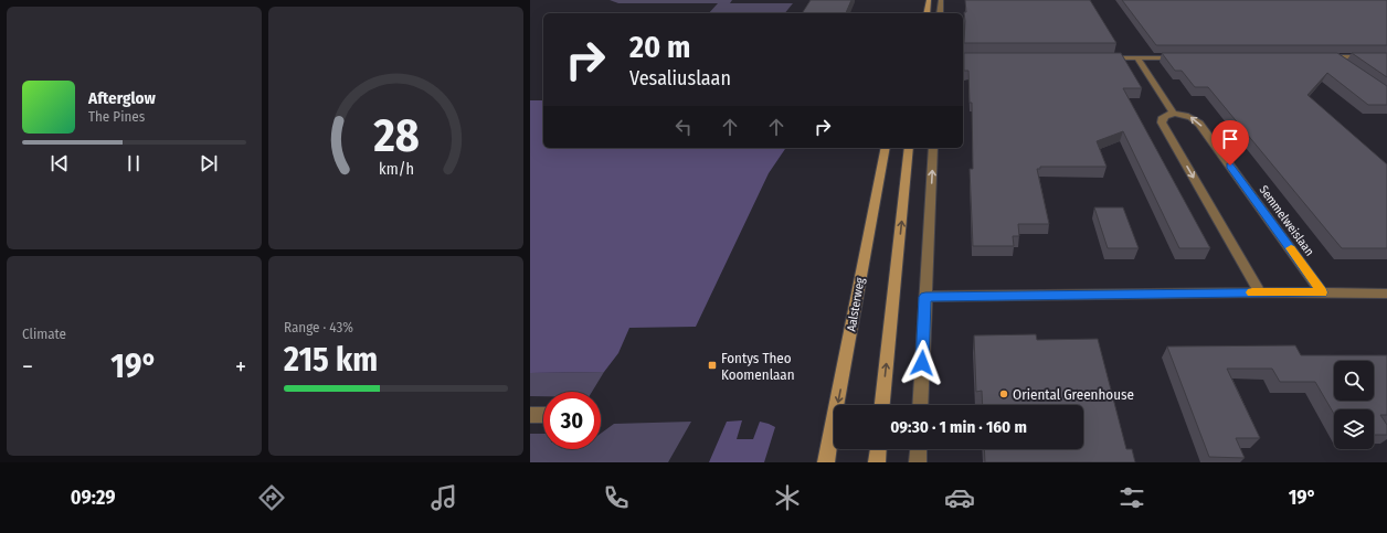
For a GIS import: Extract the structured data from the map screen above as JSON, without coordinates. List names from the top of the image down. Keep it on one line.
{"streets":{"main road":["Aalsterweg"],"street":["Semmelweislaan"]},"places":{"transit":["Fontys Theo Koomenlaan"],"other":["Oriental Greenhouse"]},"page":{"turn":["20 m","Vesaliuslaan"],"song":["Afterglow","The Pines"],"tile":["Climate",["Range · 43%","215 km"]],"heat":["−","19°","+"],"limit":"30","trip":"09:30 · 1 min · 160 m","tabs":["09:29","19°"],"gauge":["28","km/h"]}}
